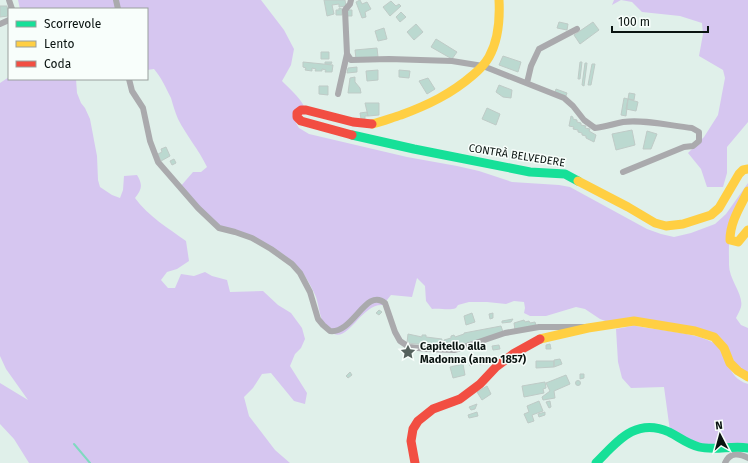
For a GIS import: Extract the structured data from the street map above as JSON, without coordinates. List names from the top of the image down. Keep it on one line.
{"streets":{"street":["CONTRÀ BELVEDERE"]},"places":{"place":["Capitello alla Madonna (anno 1857)"]},"legend":["Scorrevole","Lento","Coda"],"scale_bar":"100 m","north":"top"}
